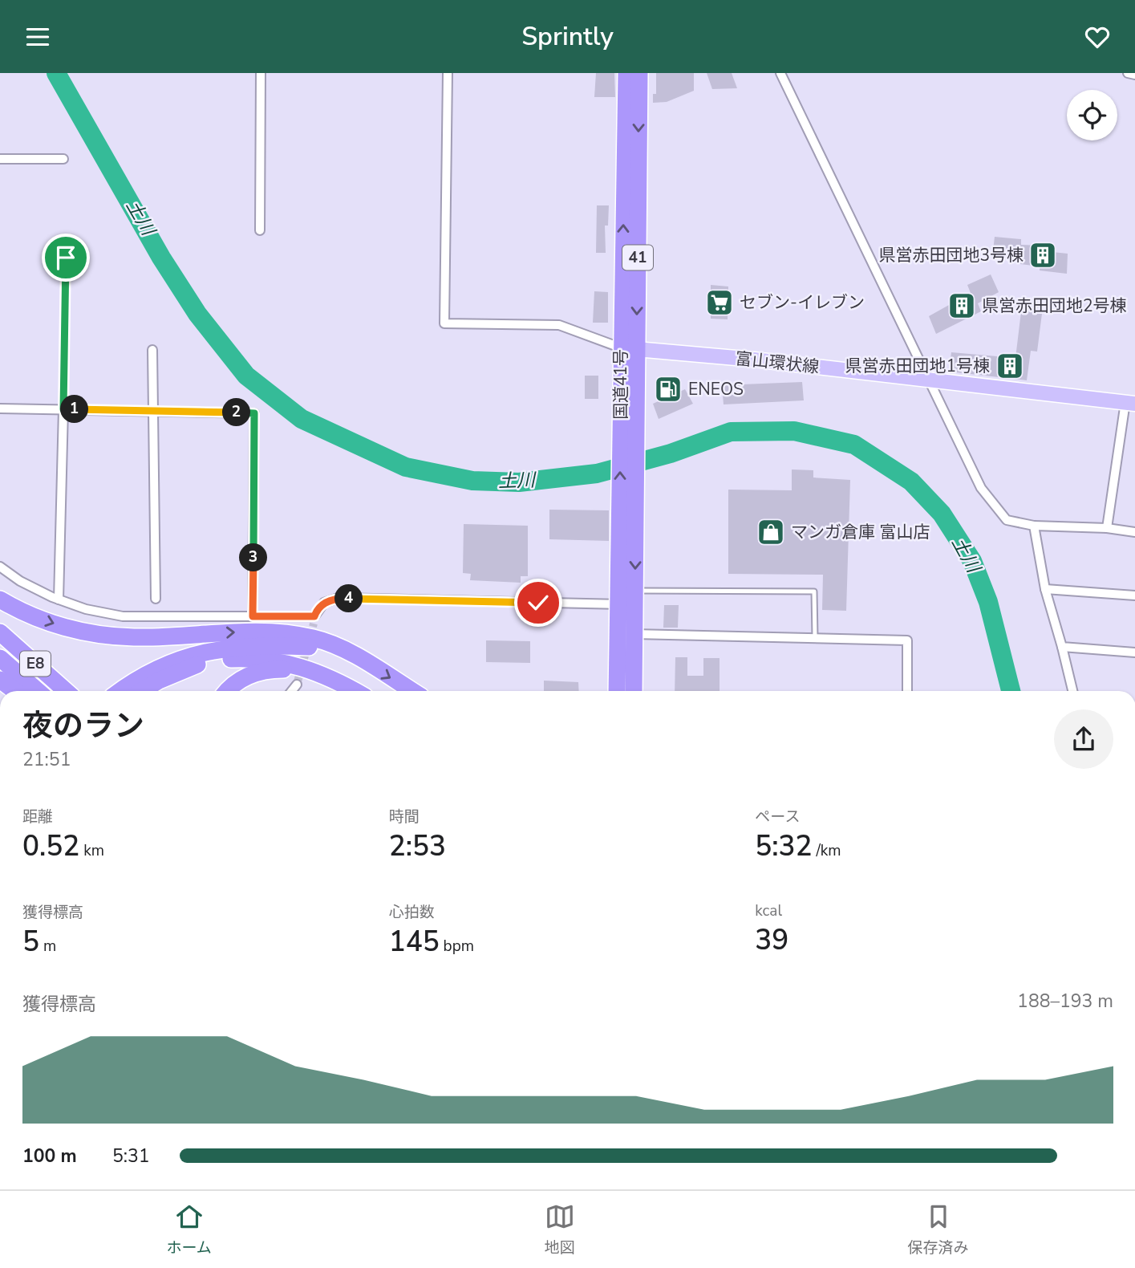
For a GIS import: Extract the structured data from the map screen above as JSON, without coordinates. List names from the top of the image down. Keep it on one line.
{"streets":{"highway":["41","国道41号","E8"],"main road":["富山環状線"]},"crossings":[["富山環状線","国道41号"]],"water":["土川"],"places":{"building":["県営赤田団地3号棟","県営赤田団地2号棟","県営赤田団地1号棟"],"supermarket":["セブン-イレブン"],"fuel station":["ENEOS"],"shop":["マンガ倉庫 富山店"]},"page":{"header":"Sprintly","pins":["1","2","3","4"],"heading":["夜のラン","21:51"],"stats":[["距離","0.52 km"],["時間","2:53"],["ペース","5:32 /km"],["獲得標高","5 m"],["心拍数","145 bpm"],["kcal","39"]],"chart":["獲得標高","188–193 m"],"list":[{"name":"100 m","note":"5:31"}],"tabs":["ホーム","地図","保存済み"]}}
